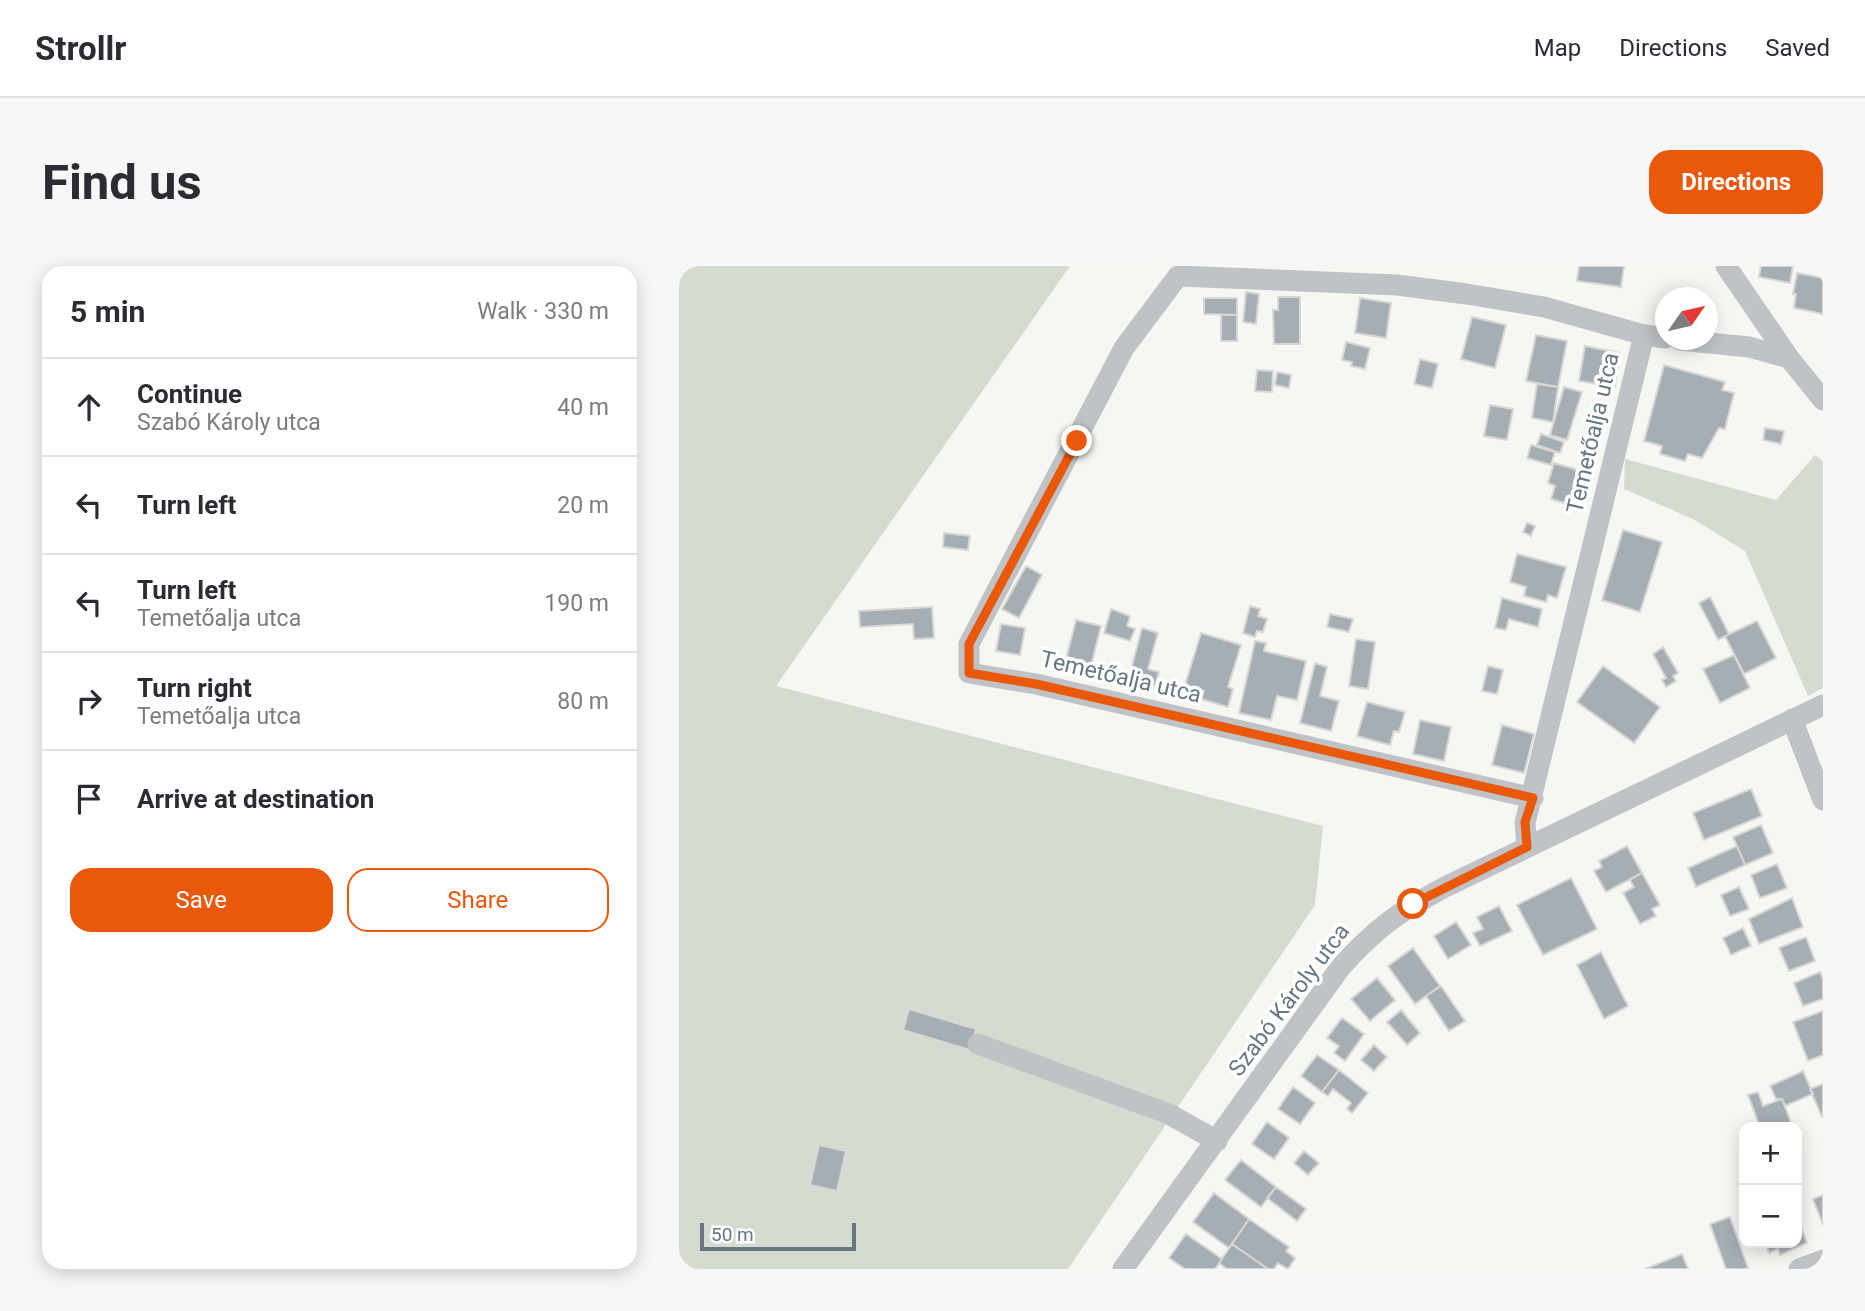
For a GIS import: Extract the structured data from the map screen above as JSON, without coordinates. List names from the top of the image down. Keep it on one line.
{"streets":{"street":["Temetőalja utca","Szabó Károly utca"]},"scale_bar":"50 m","north":"top right","page":{"header":"Strollr","nav":["Map","Directions","Saved"],"buttons":["Directions",["Save","Share"]],"title":"Find us","heading":["5 min","Walk · 330 m"],"list":[["Continue","Szabó Károly utca","40 m"],["Turn left","20 m"],["Turn left","Temetőalja utca","190 m"],["Turn right","Temetőalja utca","80 m"],"Arrive at destination"],"map_buttons":["+","−"],"scale":"50 m"}}
